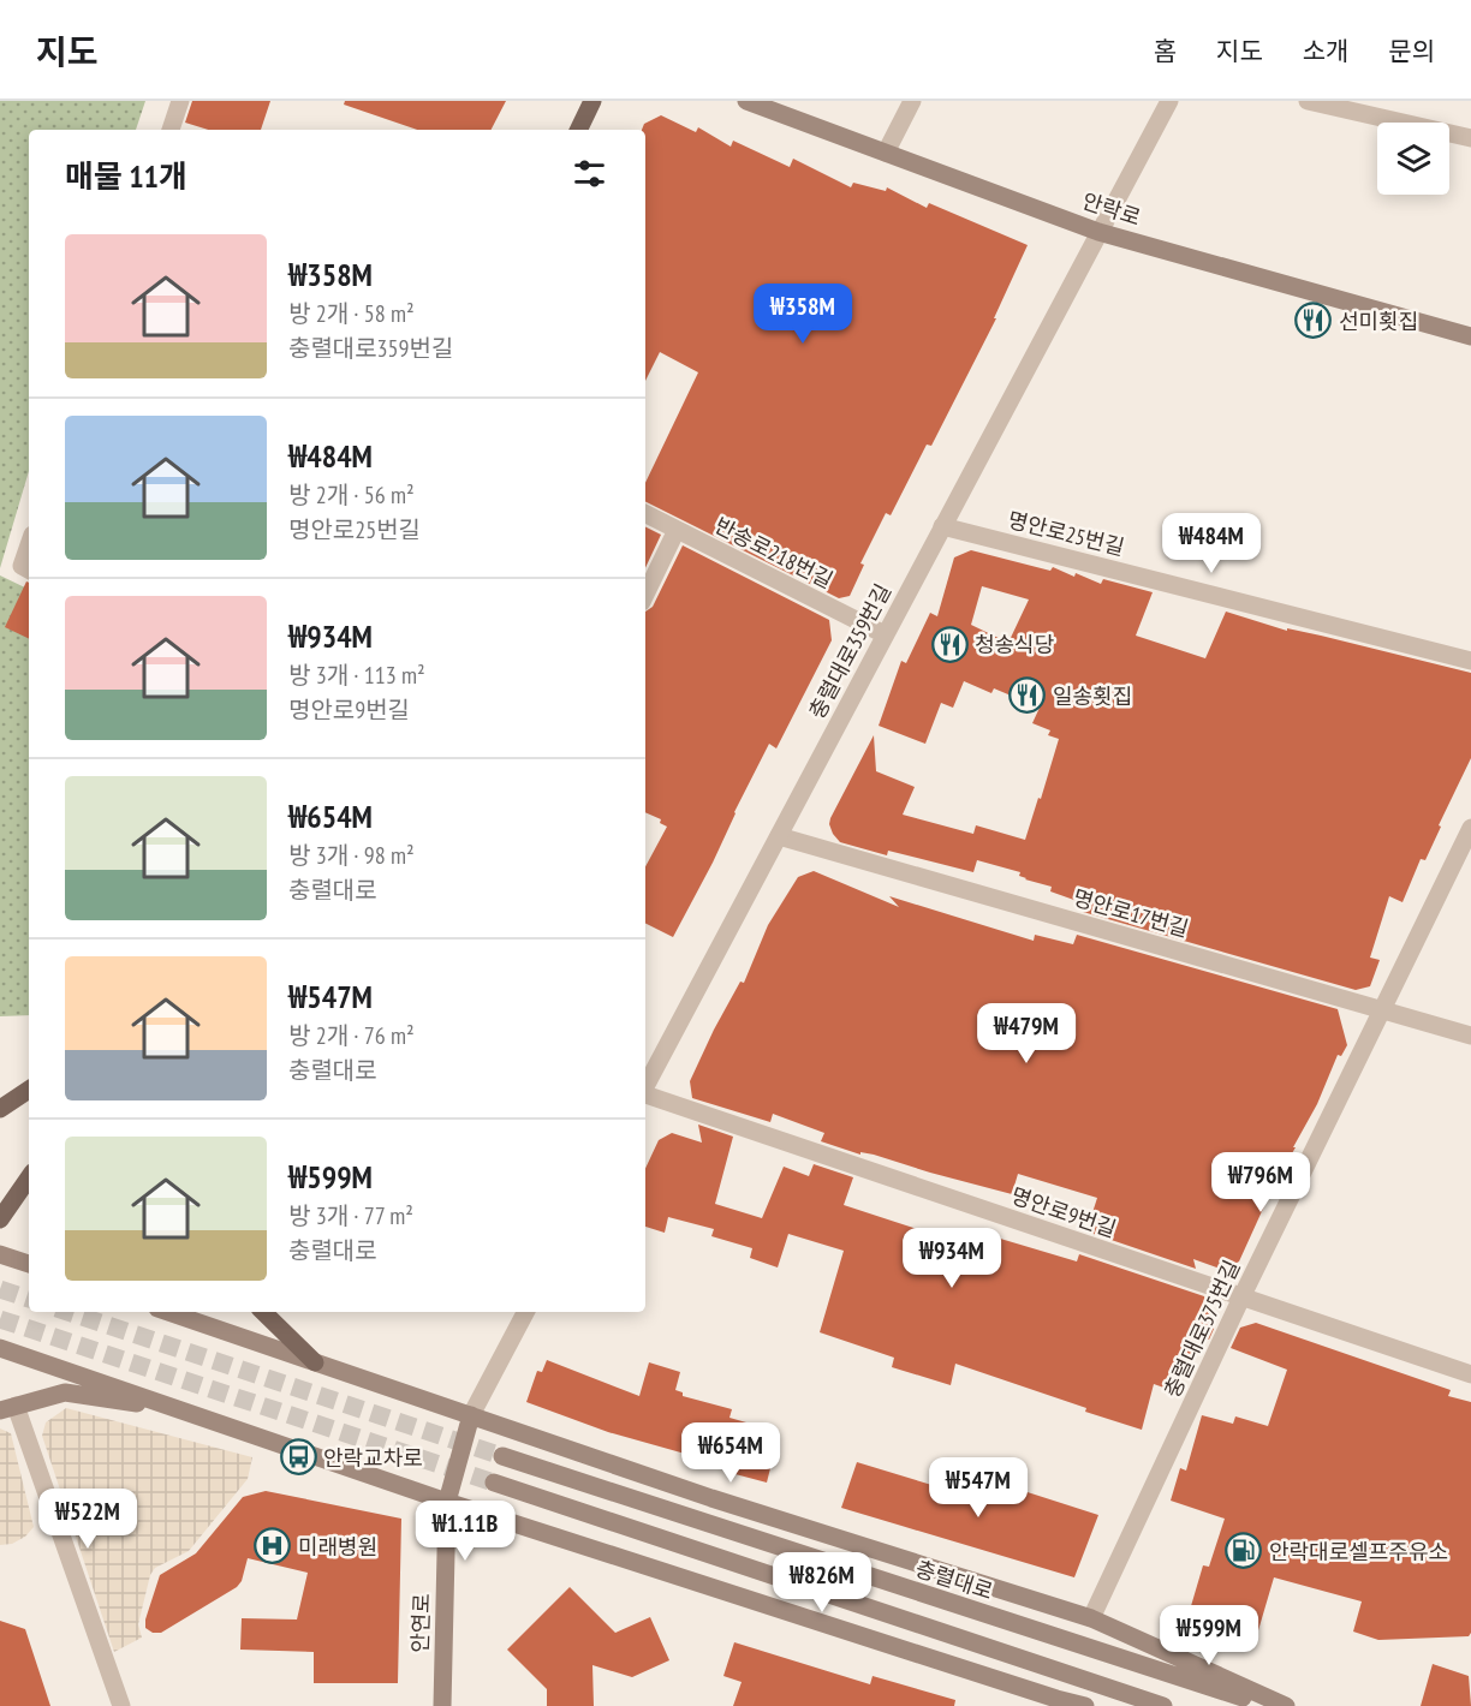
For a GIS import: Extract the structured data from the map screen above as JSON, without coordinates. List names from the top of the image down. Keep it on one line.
{"streets":{"main road":["안락로","충렬대로","안연로"],"street":["명안로25번길","반송로218번길","충렬대로359번길","명안로17번길","명안로9번길","충렬대로375번길"]},"crossings":[["안락로","충렬대로359번길"],["명안로25번길","충렬대로359번길"],["반송로218번길","충렬대로359번길"],["충렬대로359번길","명안로17번길"],["명안로17번길","충렬대로375번길"],["명안로9번길","충렬대로375번길"]],"places":{"restaurant":["선미횟집","청송식당","일송횟집"],"bus stop":["안락교차로"],"hospital":["미래병원"],"fuel station":["안락대로셀프주유소"]},"page":{"header":"지도","nav":["홈","지도","소개","문의"],"heading":"매물 11개","list":[{"name":"₩358M","note":"방 2개 · 58 m² · 충렬대로359번길"},{"name":"₩484M","note":"방 2개 · 56 m² · 명안로25번길"},{"name":"₩934M","note":"방 3개 · 113 m² · 명안로9번길"},{"name":"₩654M","note":"방 3개 · 98 m² · 충렬대로"},{"name":"₩547M","note":"방 2개 · 76 m² · 충렬대로"},{"name":"₩599M","note":"방 3개 · 77 m² · 충렬대로"}],"price":["₩358M","₩484M","₩479M","₩796M","₩934M","₩654M","₩547M","₩522M","₩1.11B","₩826M","₩599M"]}}
